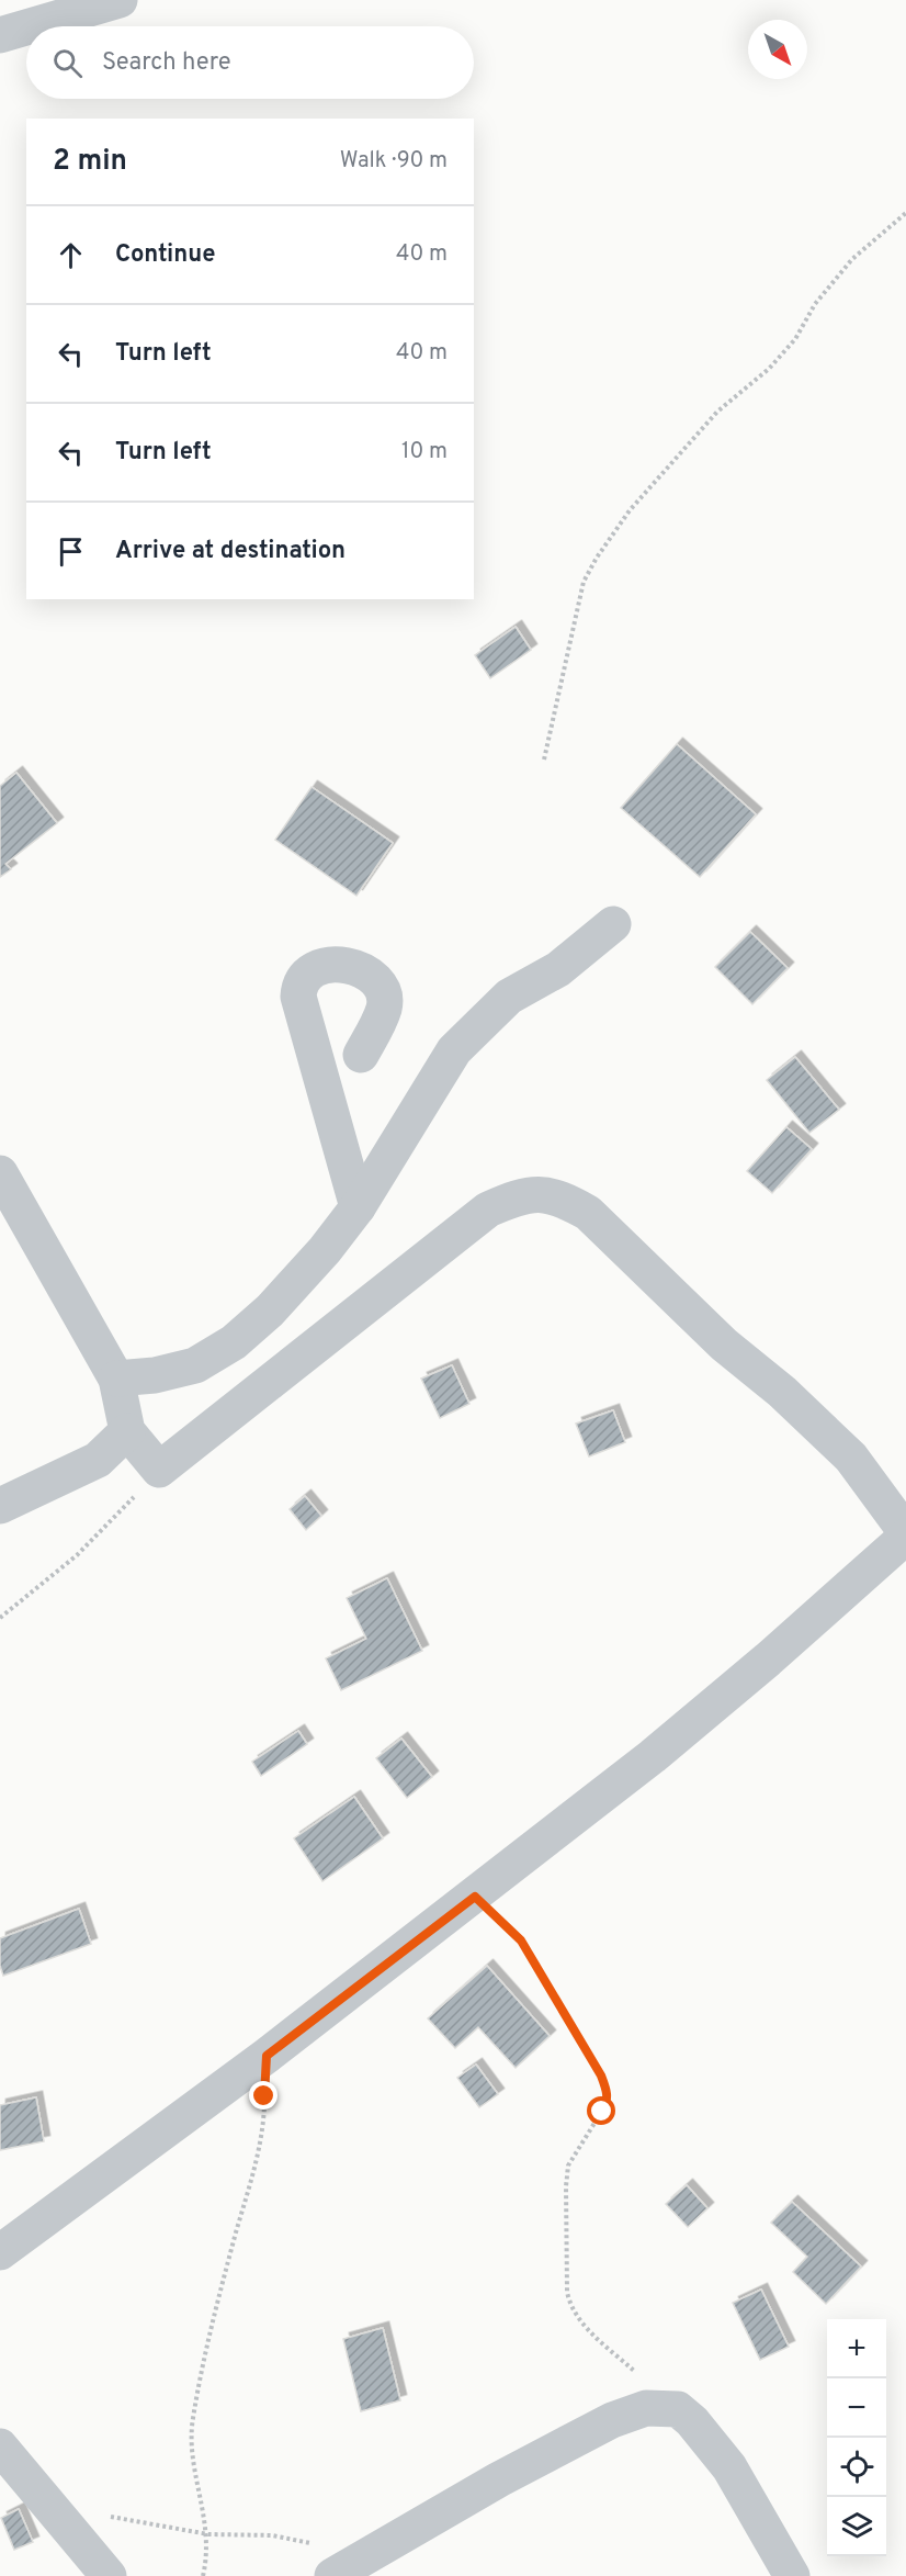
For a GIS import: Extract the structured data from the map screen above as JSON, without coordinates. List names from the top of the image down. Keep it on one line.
{"north":"bottom right","page":{"search":"Search here","heading":["2 min","Walk · 90 m"],"list":[["Continue","40 m"],["Turn left","40 m"],["Turn left","10 m"],"Arrive at destination"],"map_buttons":["+","−"]}}
